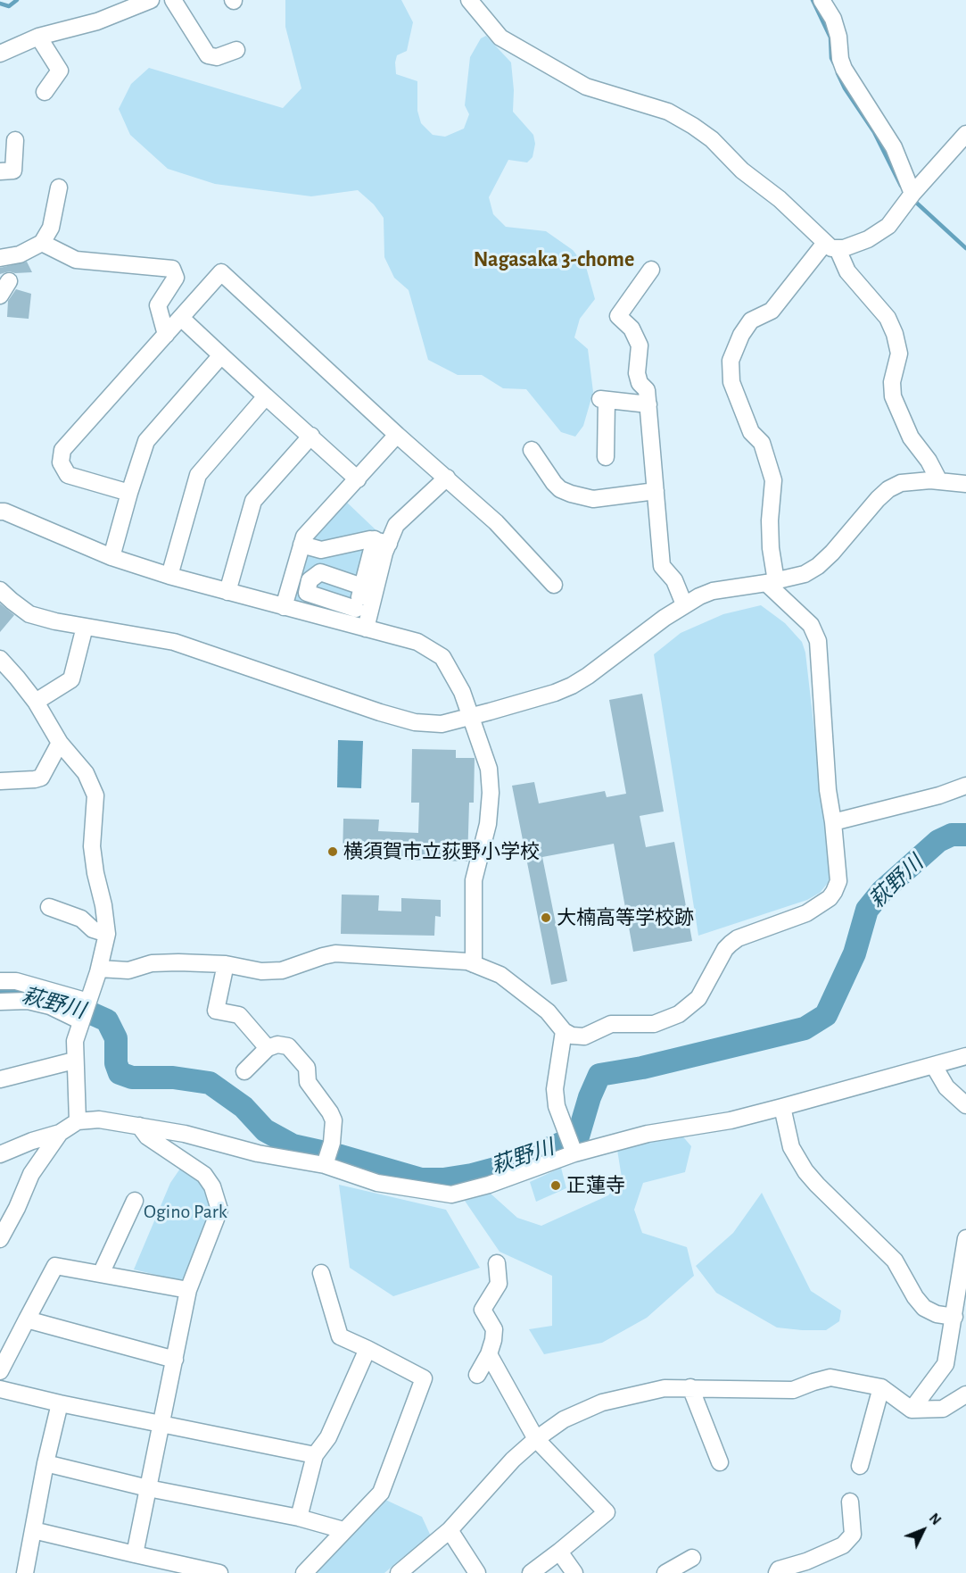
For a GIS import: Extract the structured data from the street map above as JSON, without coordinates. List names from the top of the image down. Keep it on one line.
{"districts":["Nagasaka 3-chome"],"water":["萩野川"],"parks":["Ogino Park"],"places":["横須賀市立荻野小学校","大楠高等学校跡","正蓮寺"],"north":"top right"}
